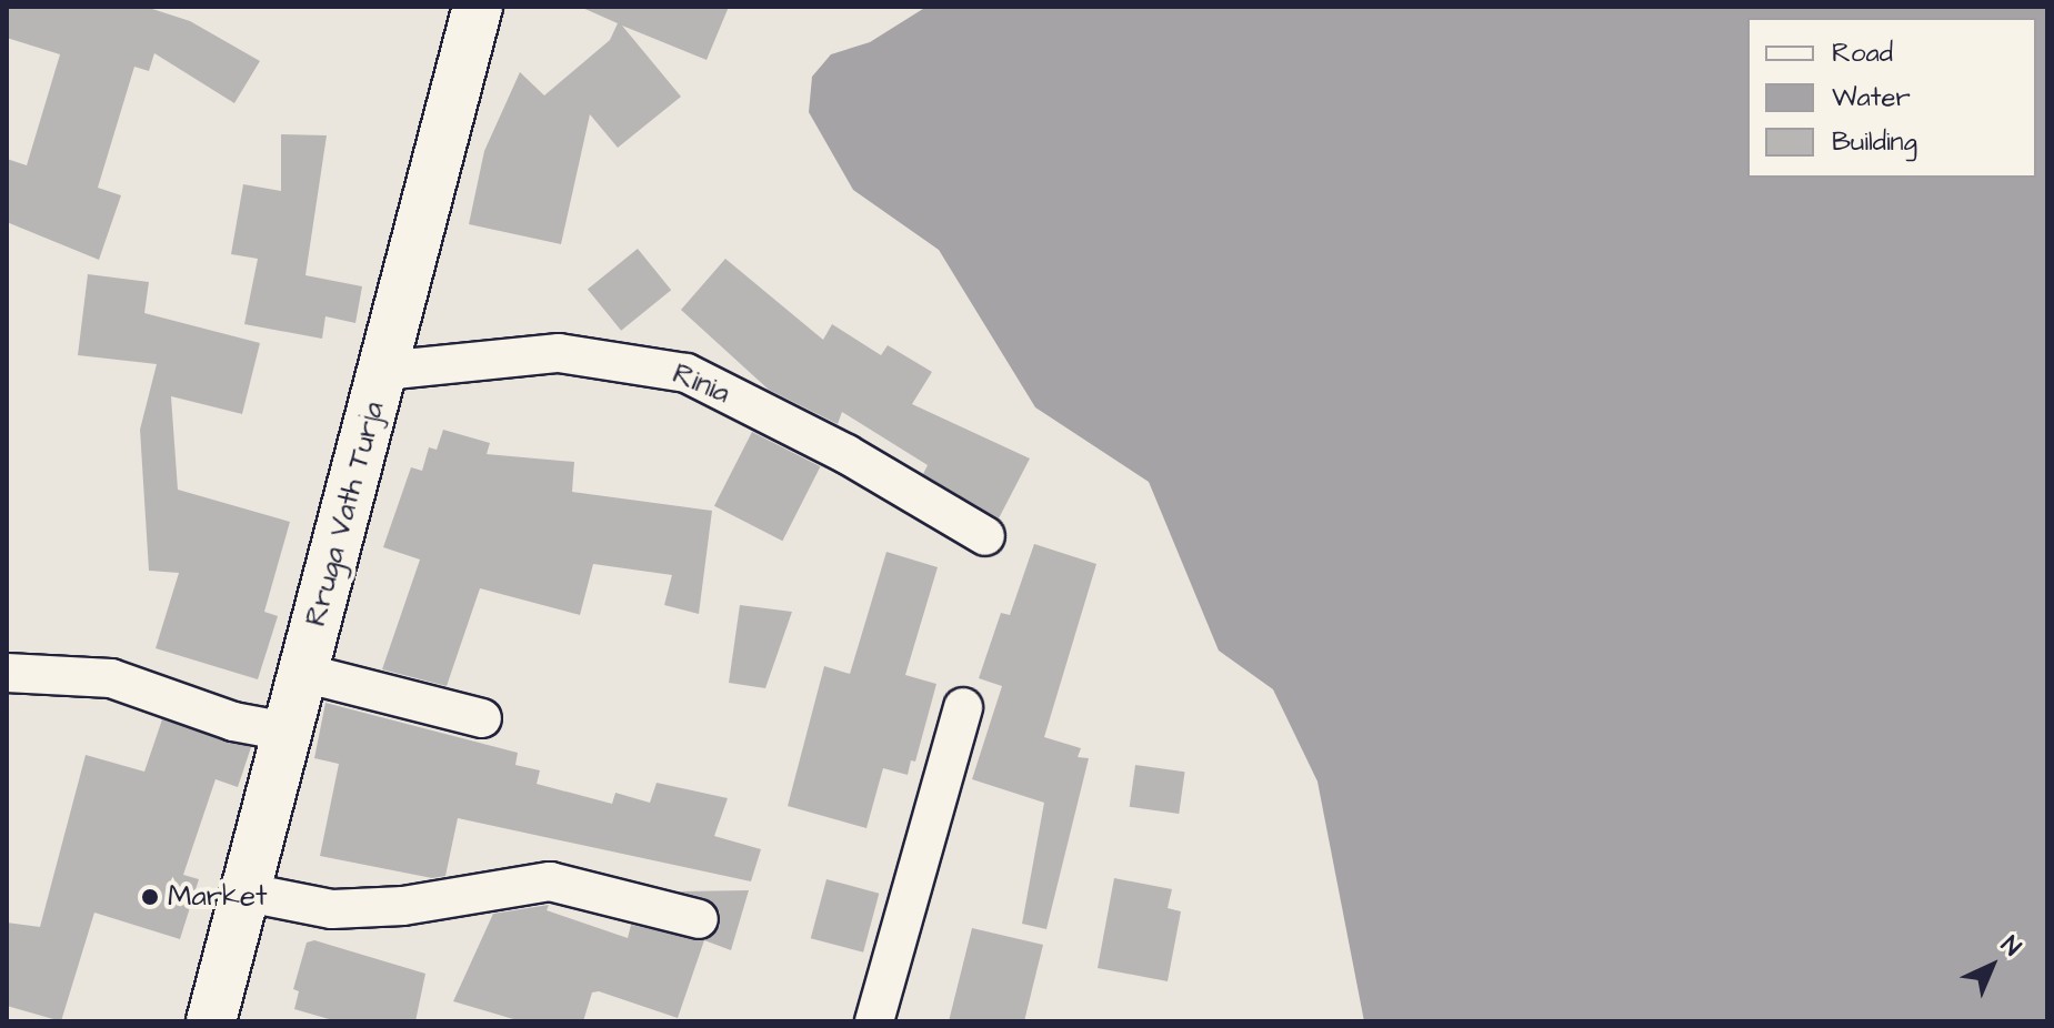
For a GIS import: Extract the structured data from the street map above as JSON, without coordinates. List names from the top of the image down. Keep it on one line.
{"streets":{"street":["Rinia","Rruga Vath Turja"]},"crossings":[["Rinia","Rruga Vath Turja"]],"places":["Market"],"legend":["Road","Water","Building"],"north":"top right"}
